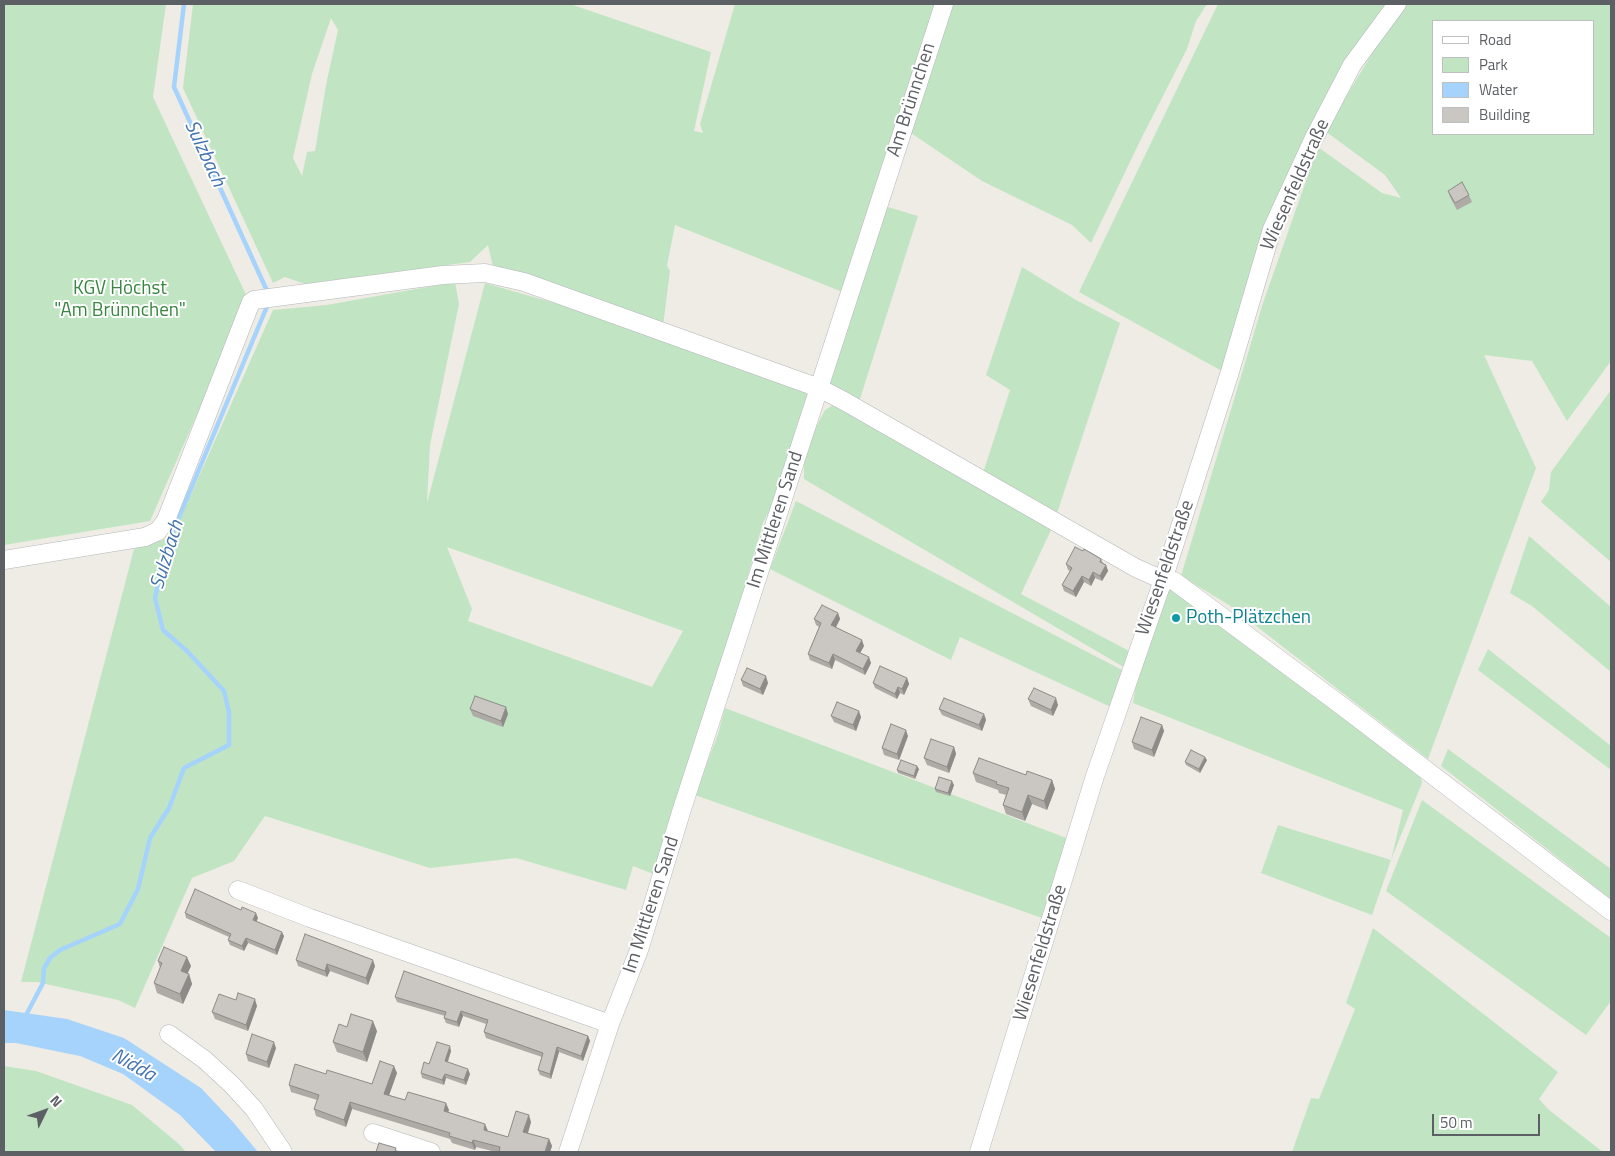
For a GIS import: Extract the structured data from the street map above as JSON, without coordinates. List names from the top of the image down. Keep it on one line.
{"streets":{"street":["Am Brünnchen","Wiesenfeldstraße","Im Mittleren Sand"]},"crossings":[["Am Brünnchen","Im Mittleren Sand"]],"water":["Sulzbach","Nidda"],"parks":["KGV Höchst \"Am Brünnchen\""],"places":["Poth-Plätzchen"],"legend":["Road","Park","Water","Building"],"scale_bar":"50 m","north":"top right"}
